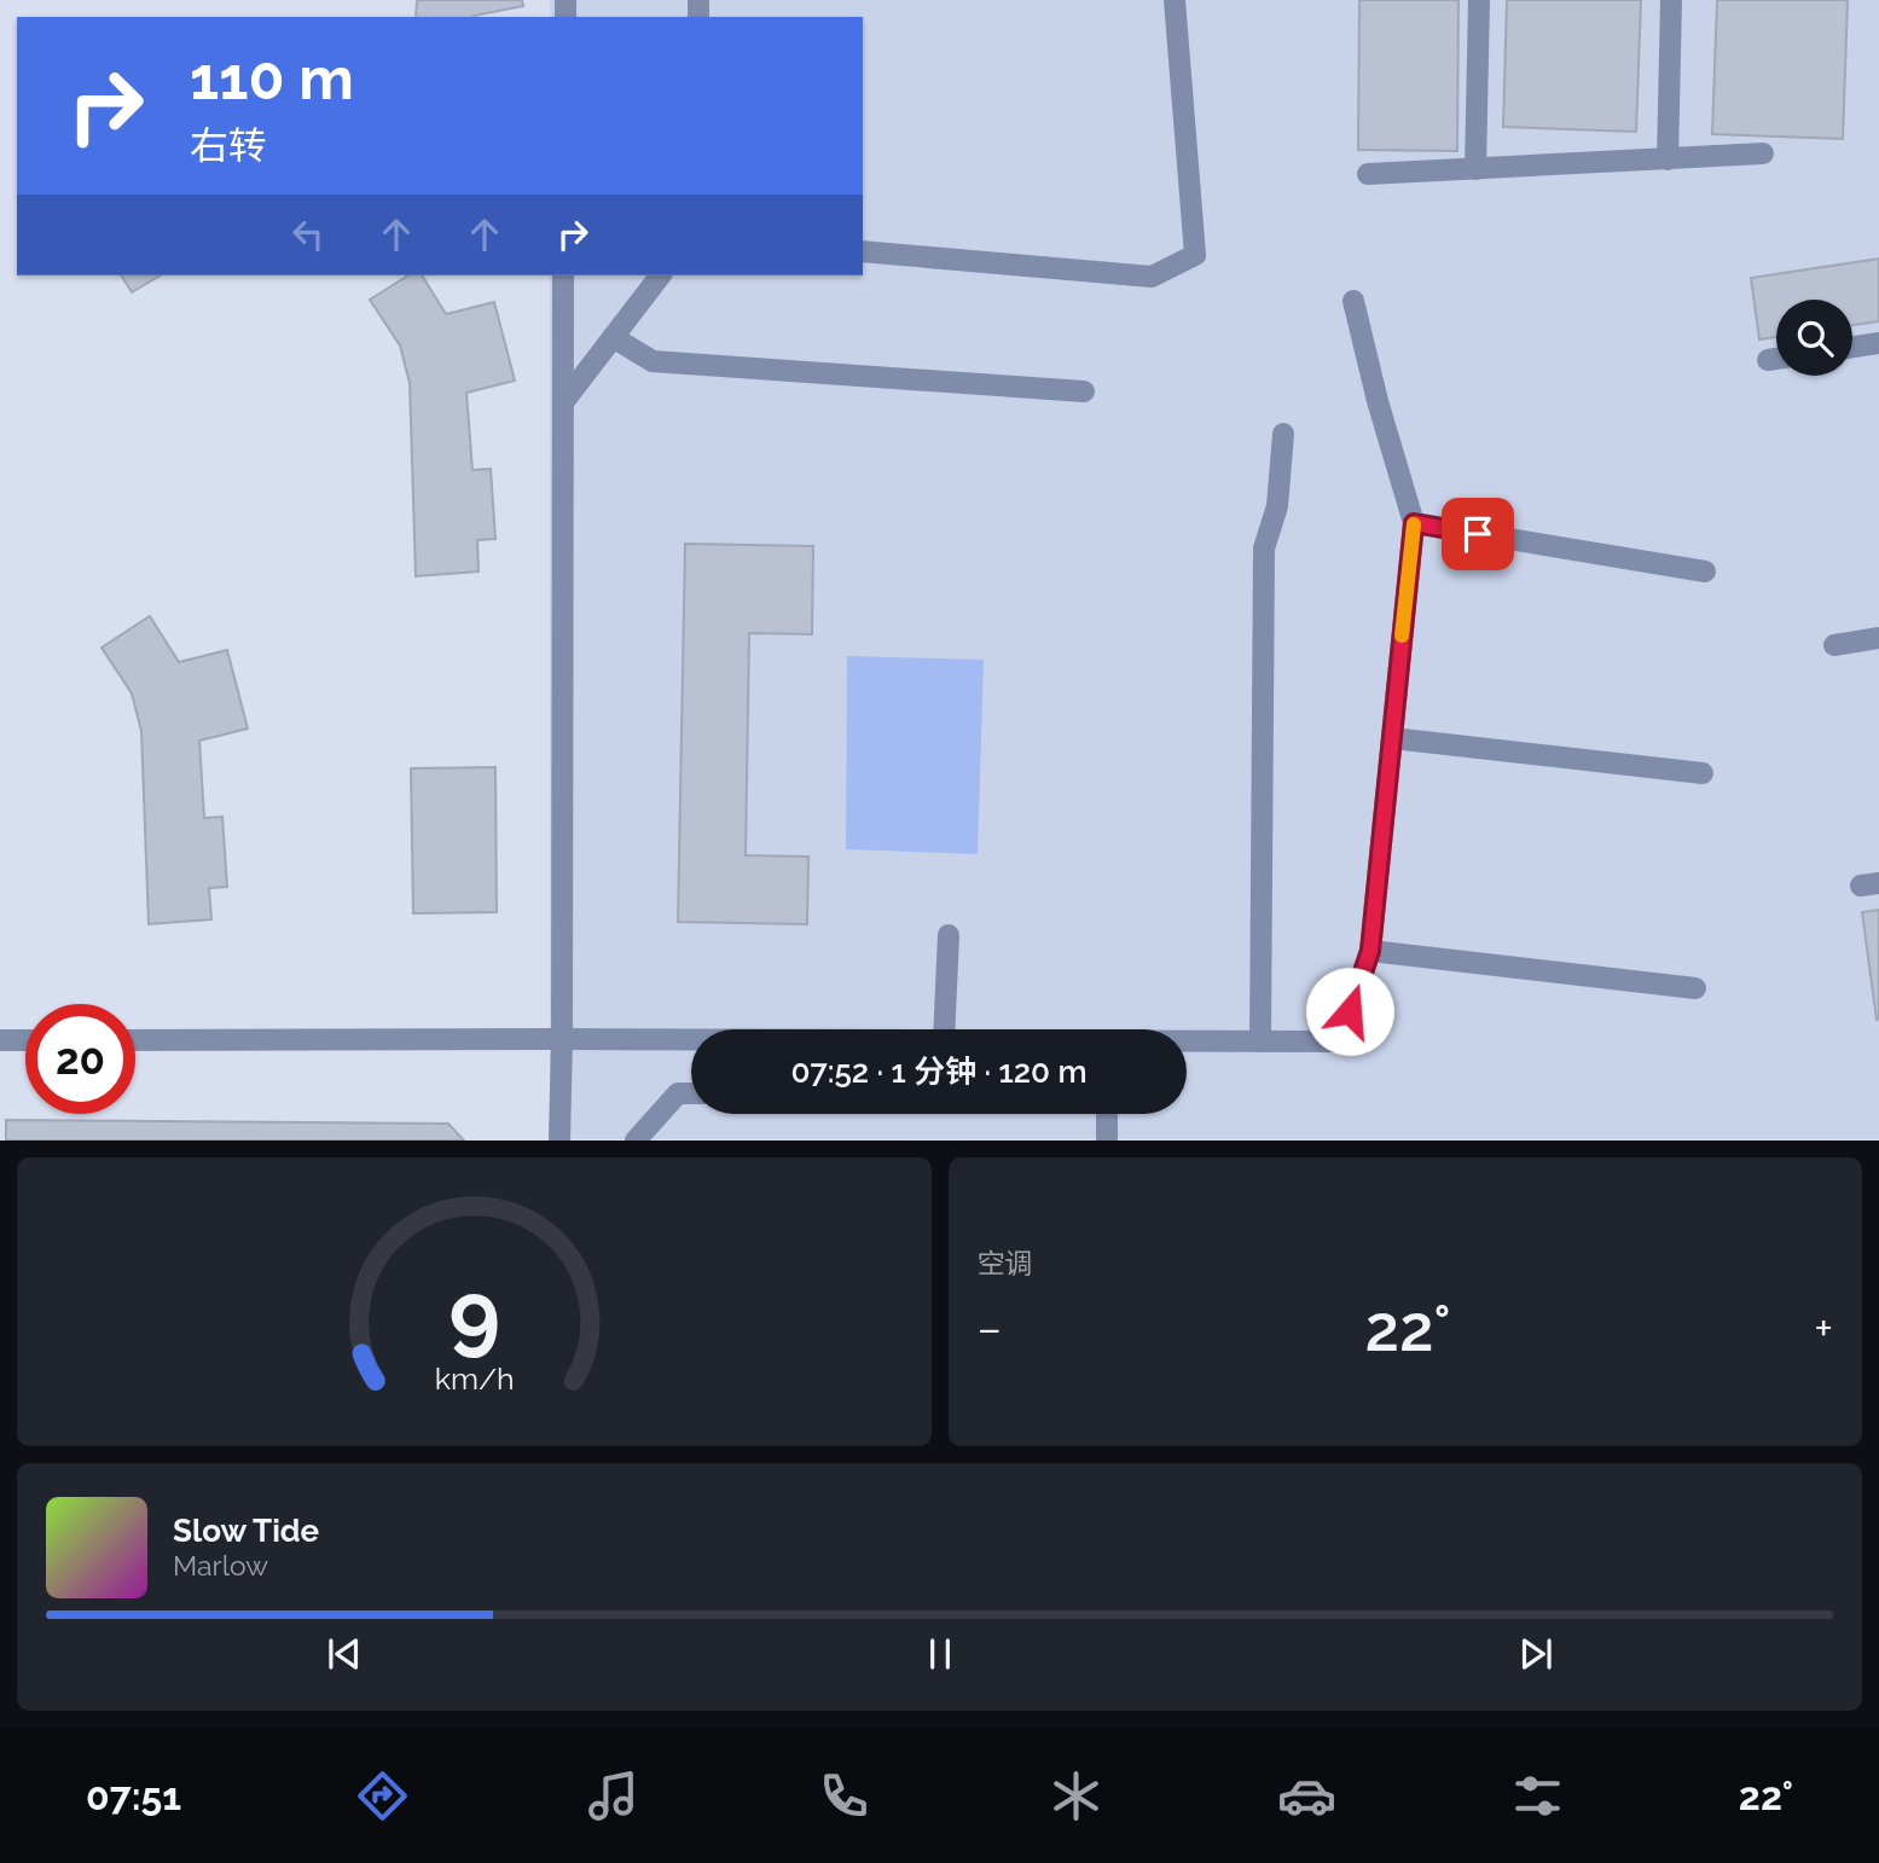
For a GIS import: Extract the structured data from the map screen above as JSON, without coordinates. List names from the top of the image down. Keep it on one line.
{"page":{"turn":["110 m","右转"],"limit":"20","trip":"07:52 · 1 分钟 · 120 m","tile":"空调","heat":["−","22°","+"],"song":["Slow Tide","Marlow"],"tabs":["07:51","22°"],"gauge":["9","km/h"]}}
